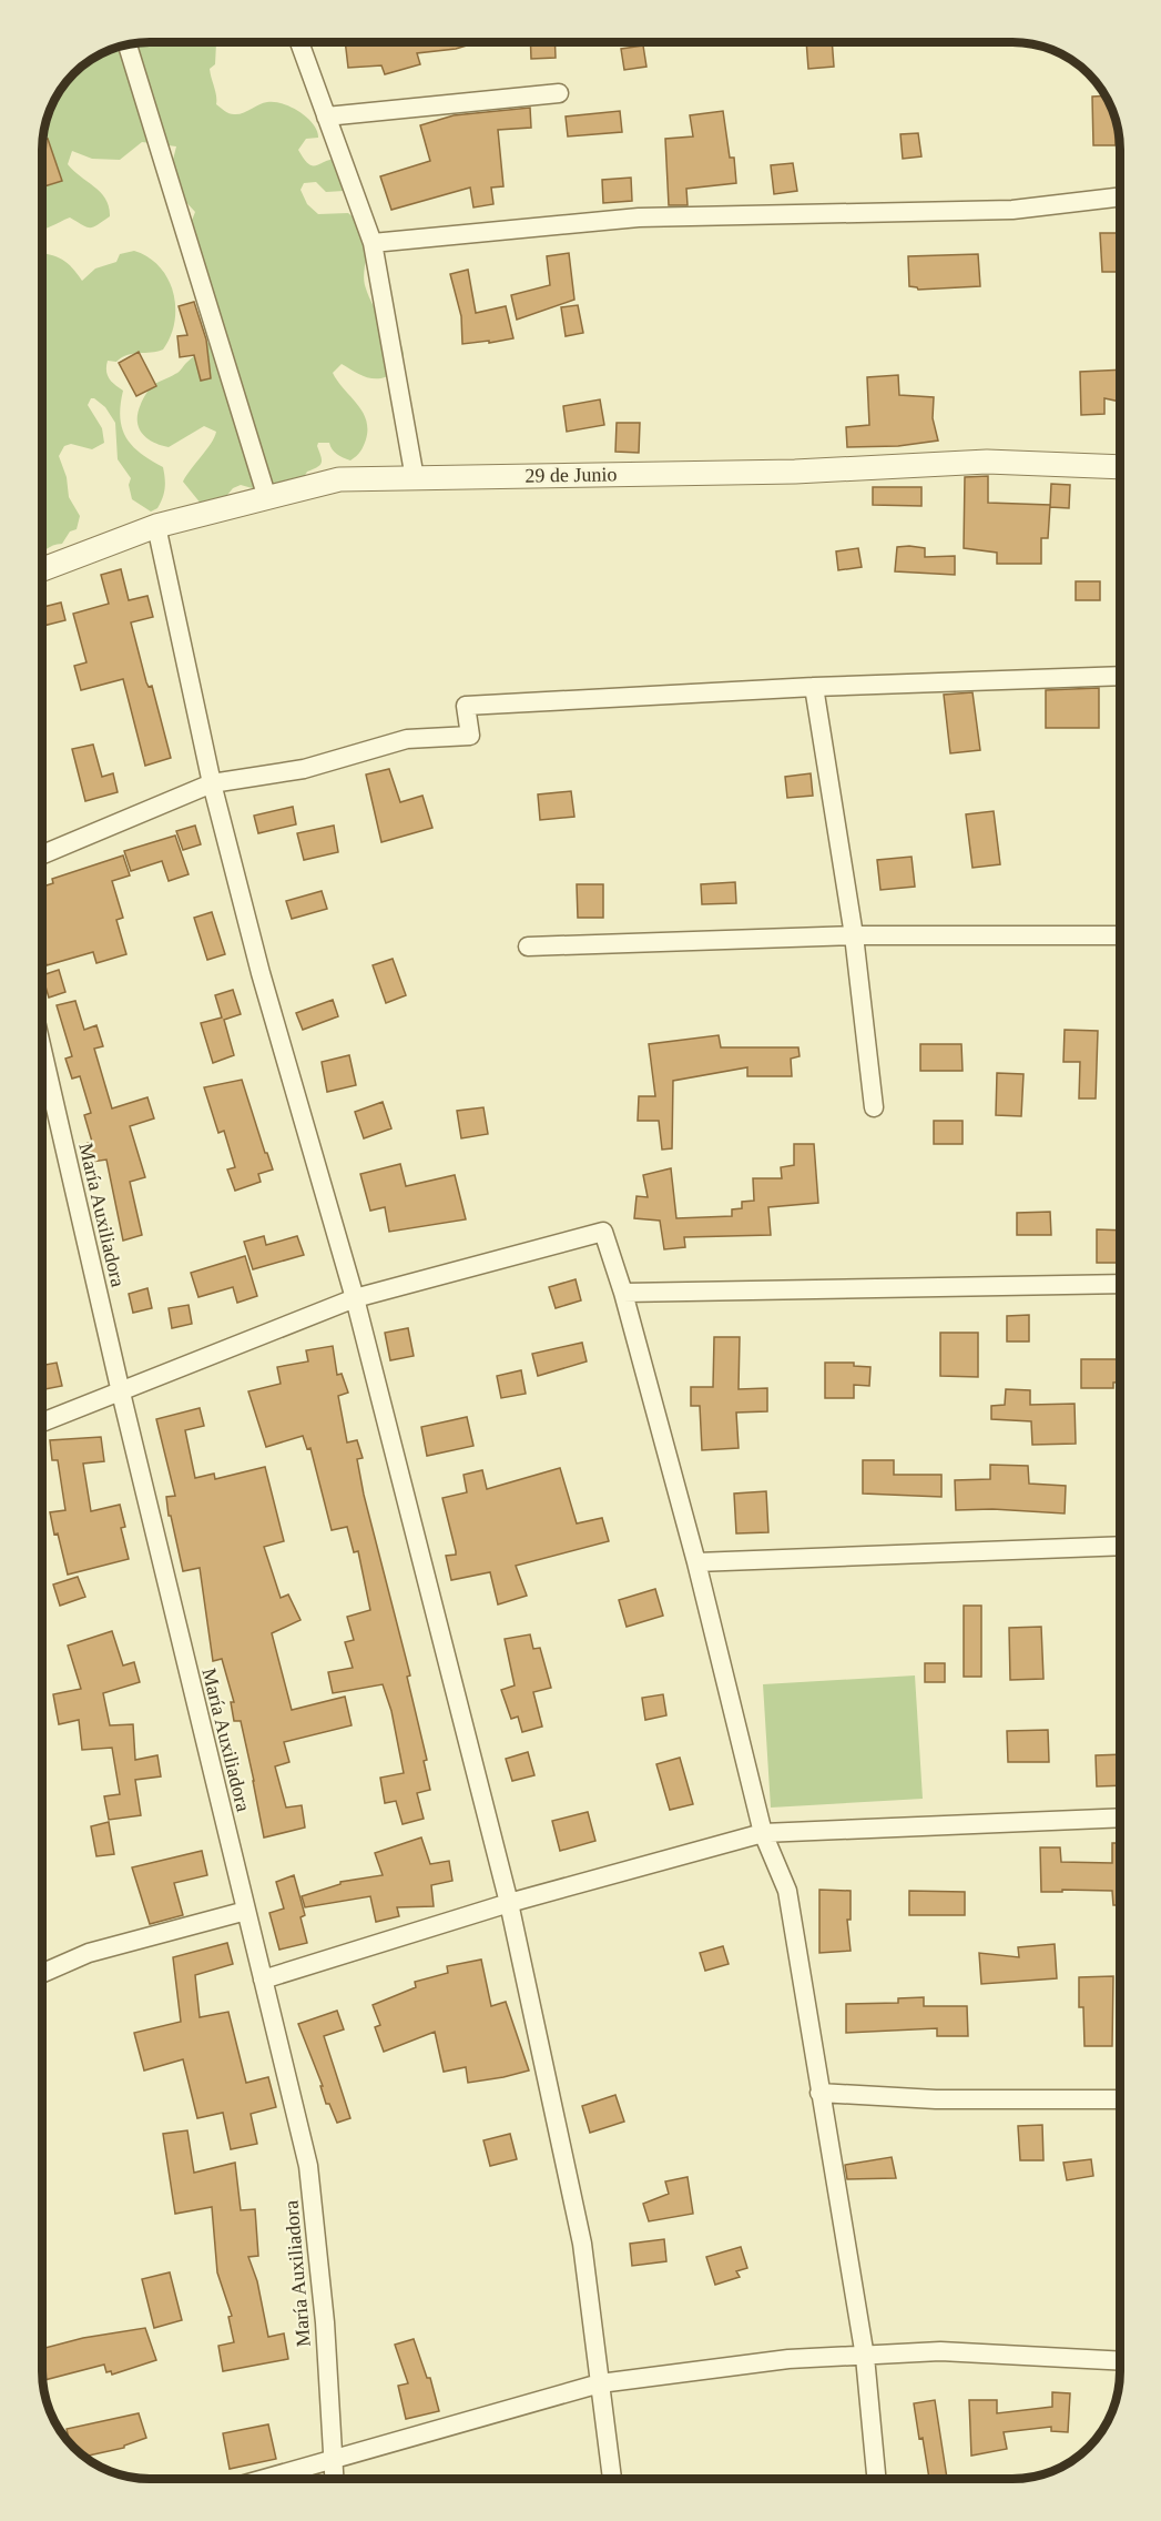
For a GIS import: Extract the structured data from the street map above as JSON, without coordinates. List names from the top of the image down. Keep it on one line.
{"streets":{"street":["29 de Junio","María Auxiliadora"]}}
